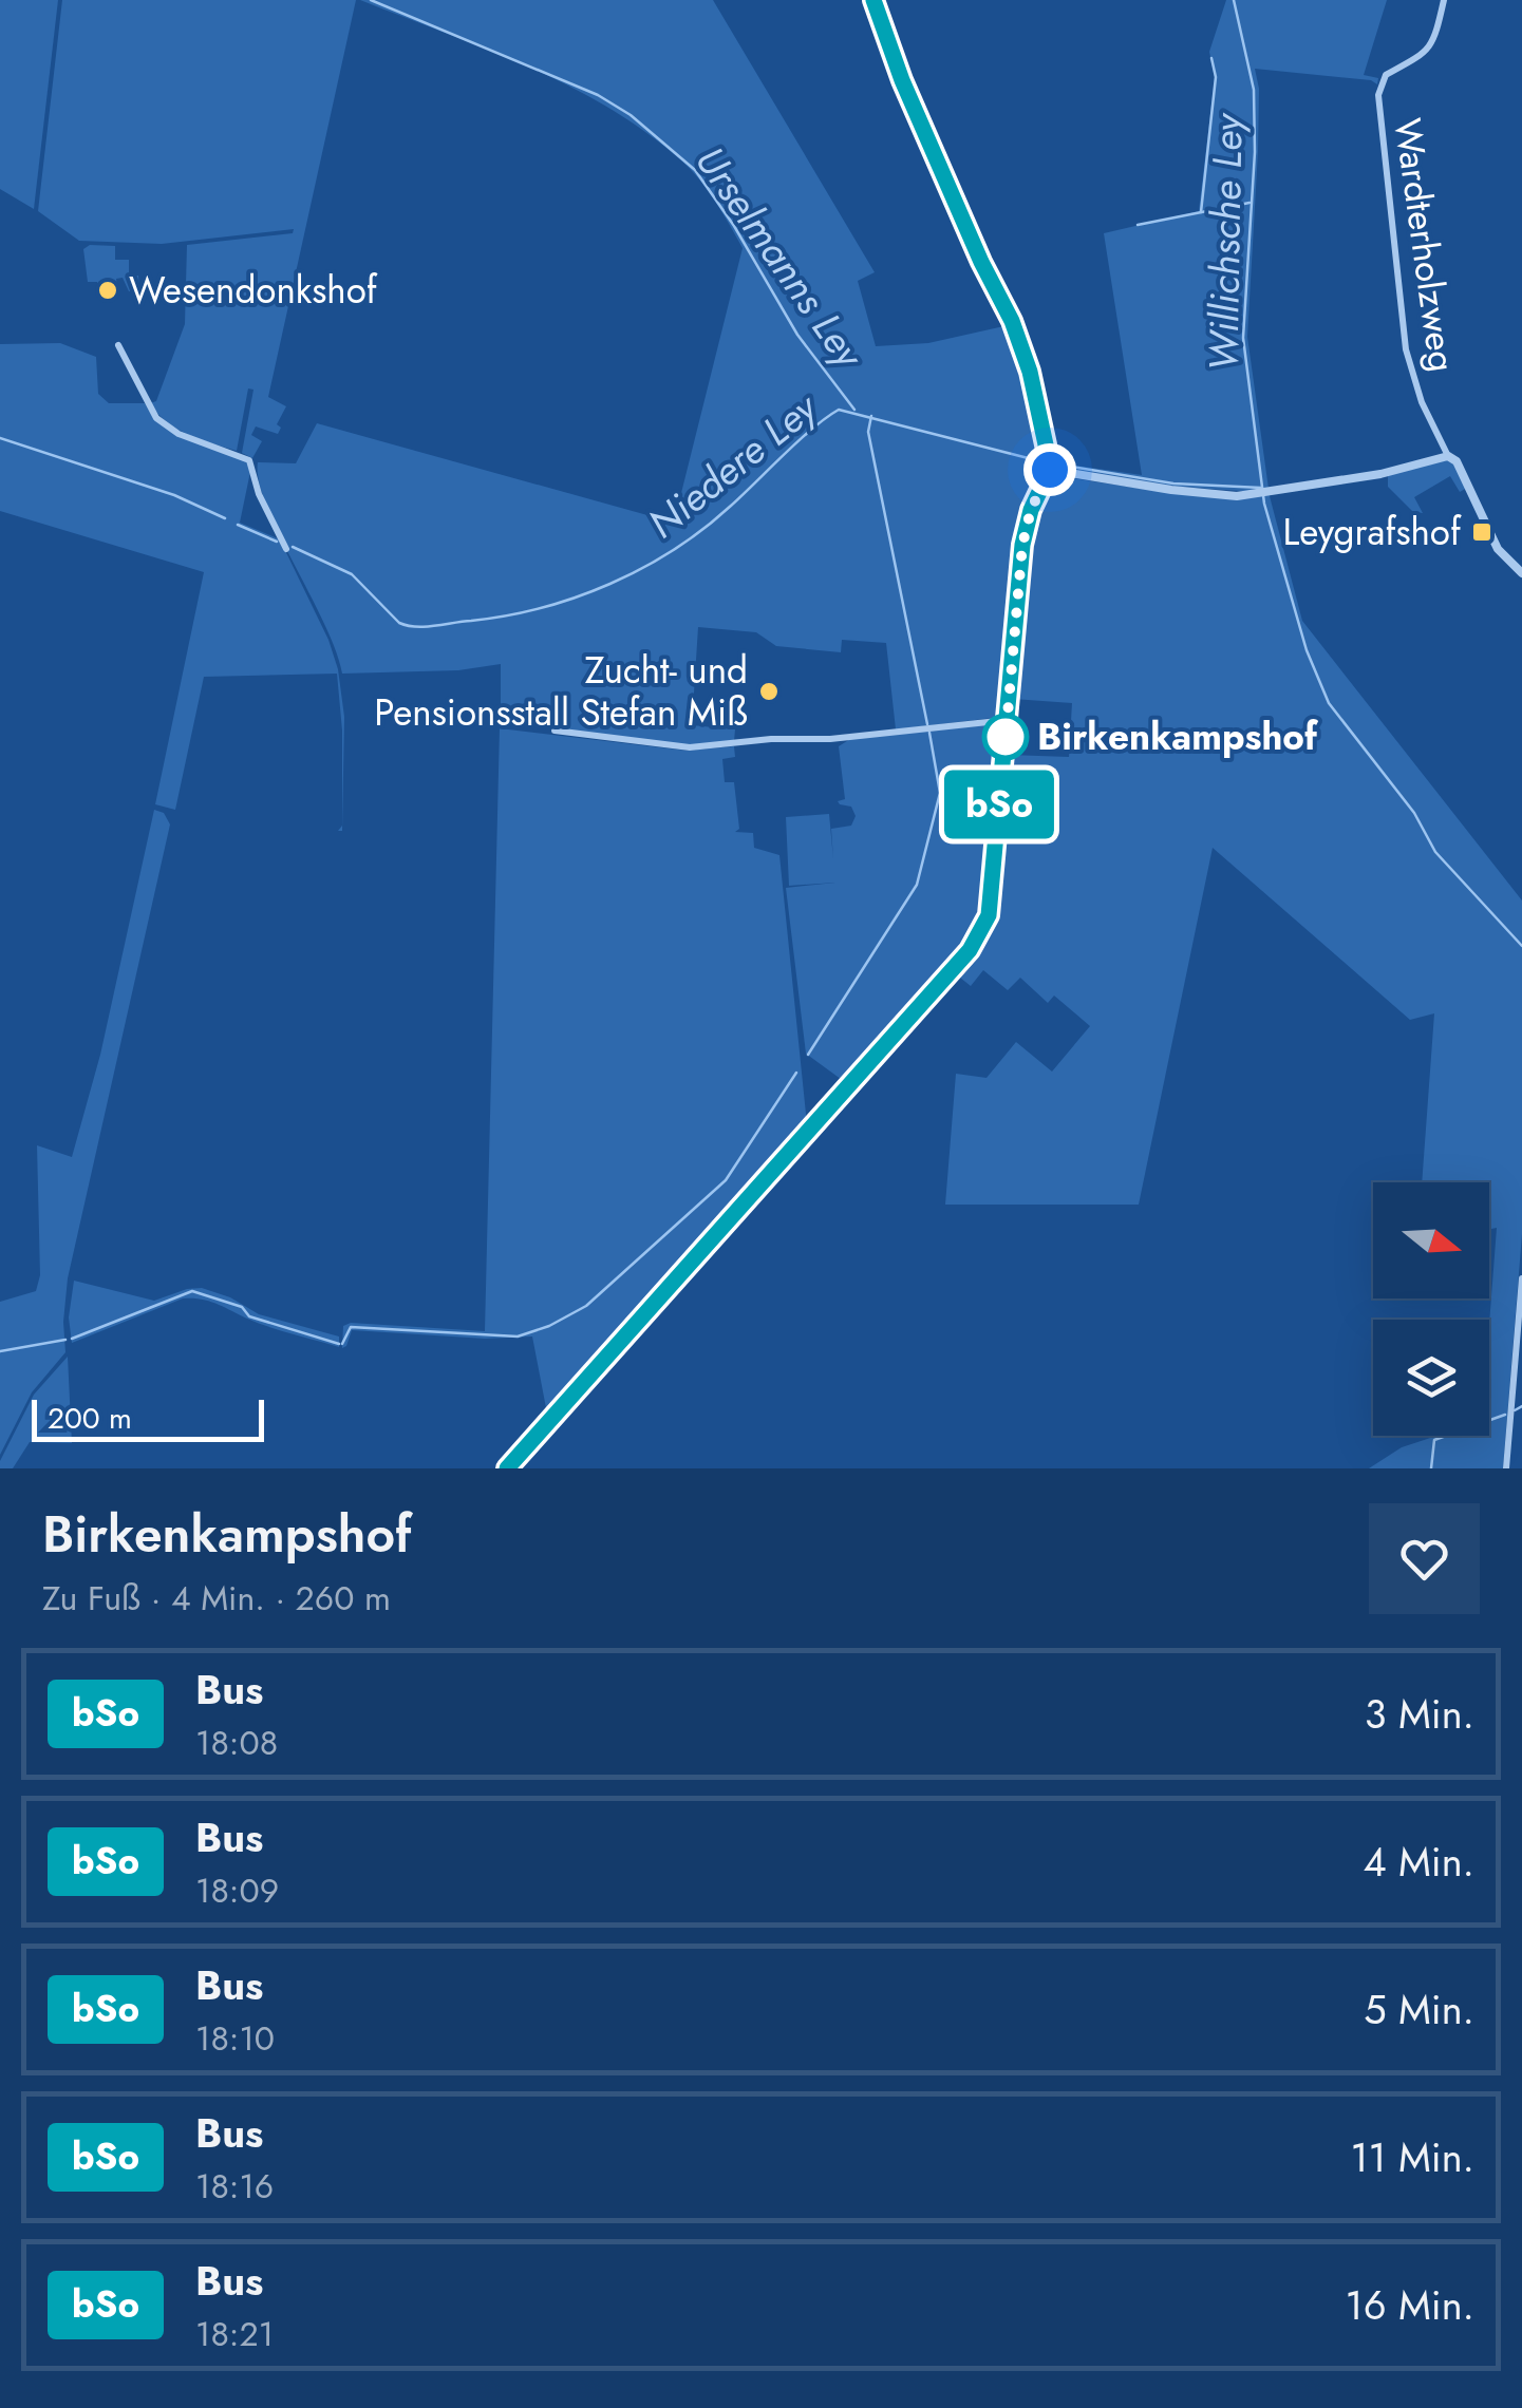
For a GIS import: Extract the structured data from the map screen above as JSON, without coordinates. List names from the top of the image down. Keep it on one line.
{"streets":{"street":["Wardterholzweg"]},"water":["Willichsche Ley","Urselmanns Ley","Niedere Ley"],"places":{"other":["Wesendonkshof","Zucht- und Pensionsstall Stefan Miß","Birkenkampshof"],"transit":["Leygrafshof"]},"lines":["bus line bSo"],"scale_bar":"200 m","north":"right","page":{"on_map":"bSo","scale":"200 m","heading":["Birkenkampshof","Zu Fuß · 4 Min. · 260 m"],"list":[{"mark":"bSo","name":"Bus","note":"18:08","value":"3 Min."},{"mark":"bSo","name":"Bus","note":"18:09","value":"4 Min."},{"mark":"bSo","name":"Bus","note":"18:10","value":"5 Min."},{"mark":"bSo","name":"Bus","note":"18:16","value":"11 Min."},{"mark":"bSo","name":"Bus","note":"18:21","value":"16 Min."}]}}
